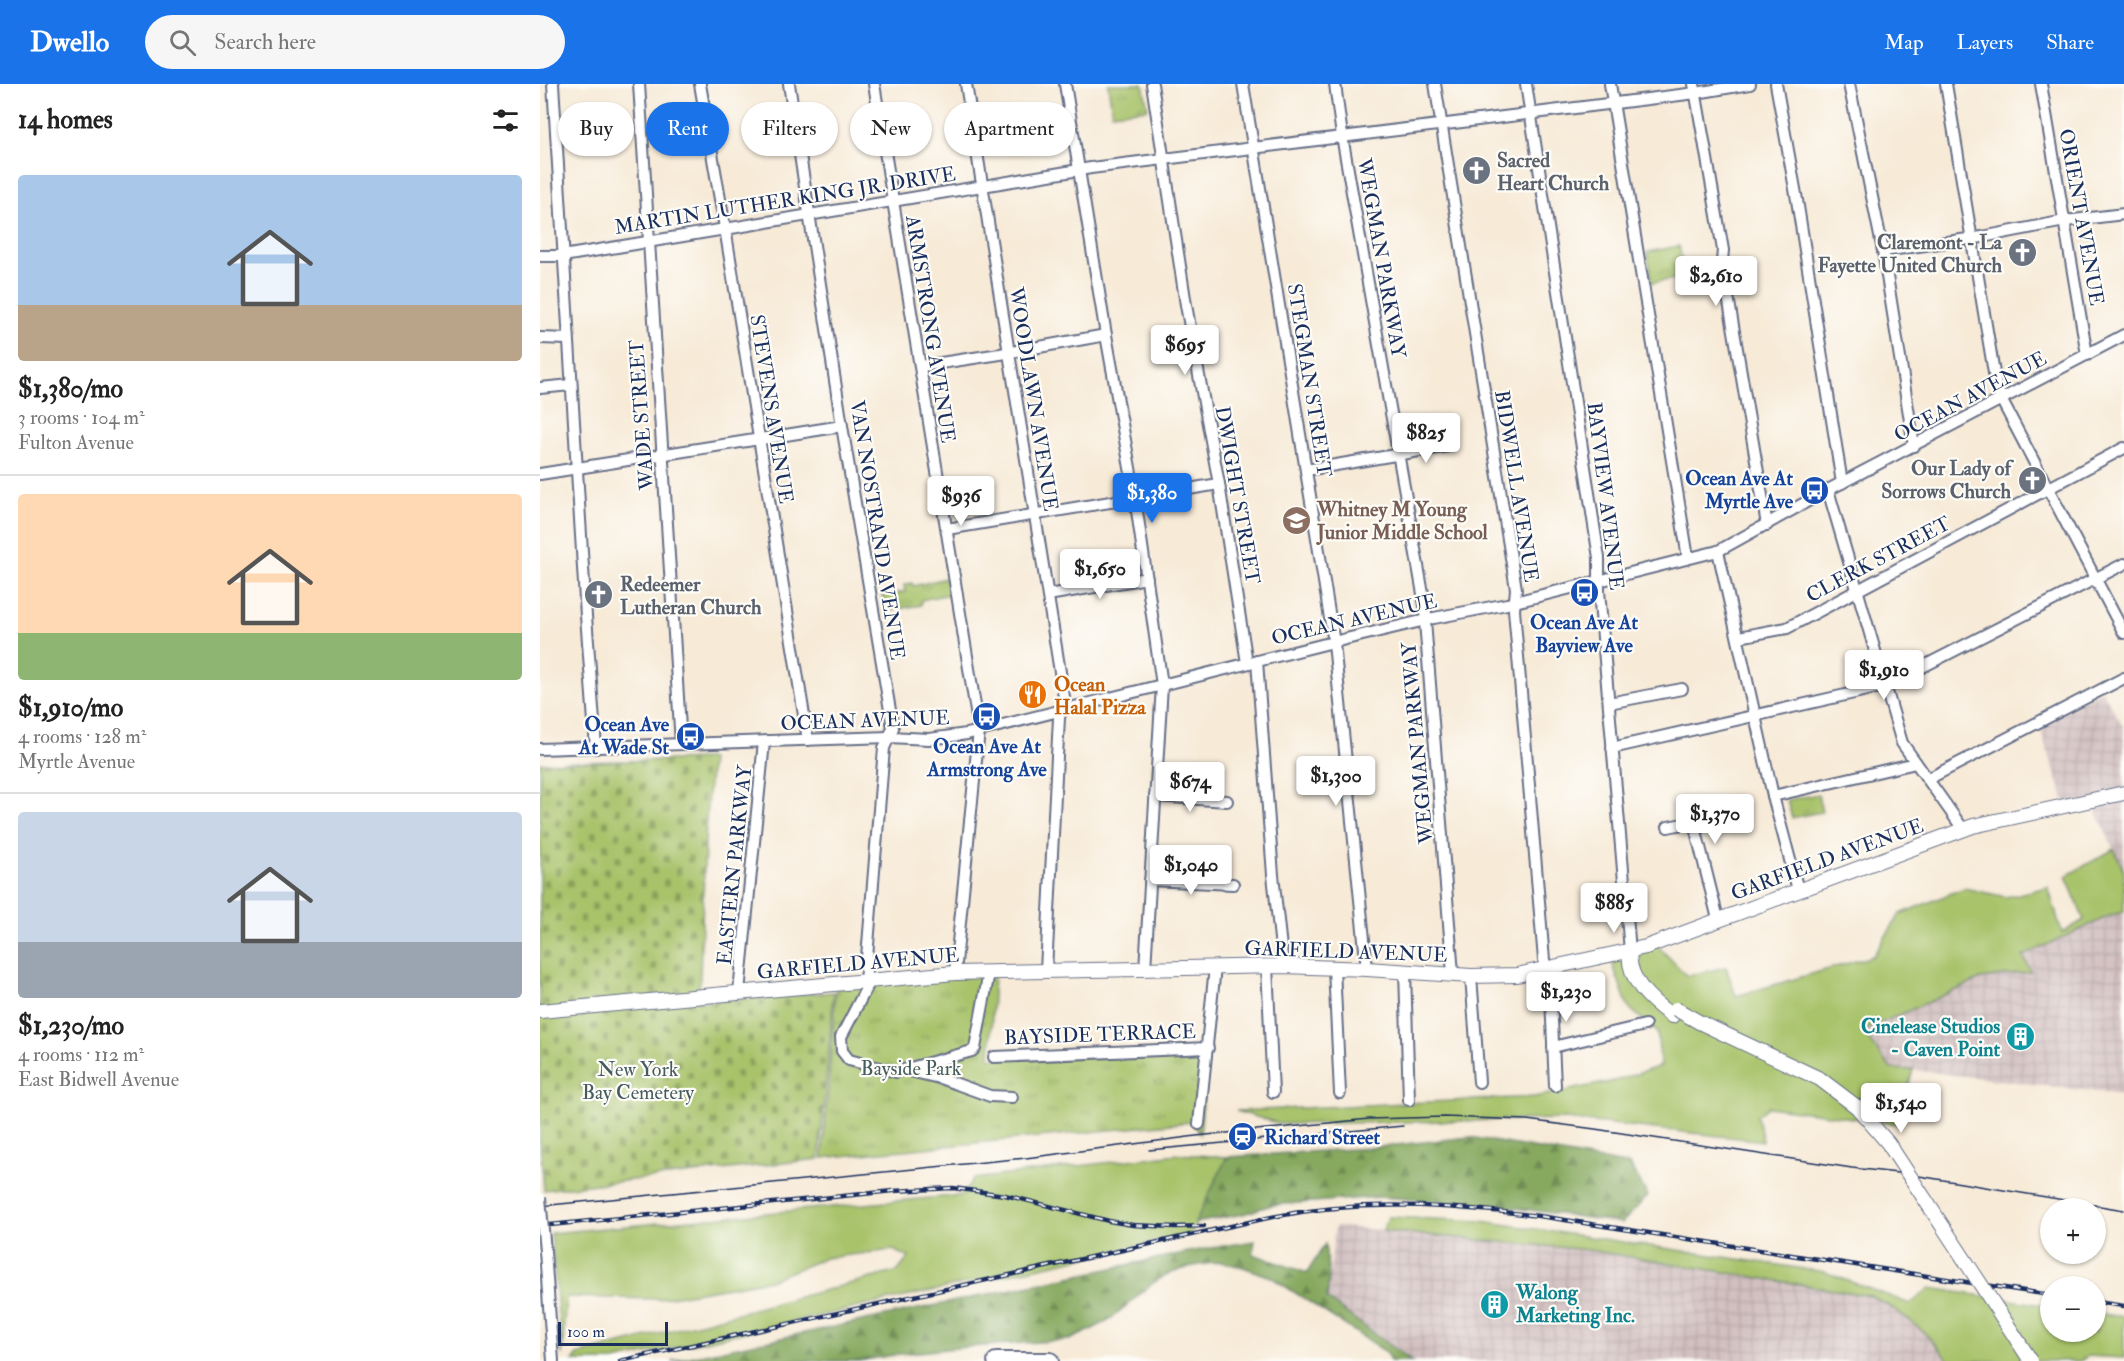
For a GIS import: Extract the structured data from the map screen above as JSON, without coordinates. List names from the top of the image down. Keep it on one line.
{"streets":{"main road":["BAYVIEW AVENUE","GARFIELD AVENUE"],"street":["MARTIN LUTHER KING JR. DRIVE","ORIENT AVENUE","WEGMAN PARKWAY","ARMSTRONG AVENUE","STEGMAN STREET","OCEAN AVENUE","WOODLAWN AVENUE","STEVENS AVENUE","WADE STREET","BIDWELL AVENUE","DWIGHT STREET","VAN NOSTRAND AVENUE","CLERK STREET","EASTERN PARKWAY","BAYSIDE TERRACE"]},"crossings":[["MARTIN LUTHER KING JR. DRIVE","WEGMAN PARKWAY"],["MARTIN LUTHER KING JR. DRIVE","ARMSTRONG AVENUE"],["MARTIN LUTHER KING JR. DRIVE","STEGMAN STREET"],["MARTIN LUTHER KING JR. DRIVE","WOODLAWN AVENUE"],["MARTIN LUTHER KING JR. DRIVE","STEVENS AVENUE"],["MARTIN LUTHER KING JR. DRIVE","WADE STREET"],["MARTIN LUTHER KING JR. DRIVE","BIDWELL AVENUE"],["MARTIN LUTHER KING JR. DRIVE","DWIGHT STREET"],["MARTIN LUTHER KING JR. DRIVE","BAYVIEW AVENUE"],["MARTIN LUTHER KING JR. DRIVE","VAN NOSTRAND AVENUE"],["ORIENT AVENUE","OCEAN AVENUE"],["WEGMAN PARKWAY","OCEAN AVENUE"],["WEGMAN PARKWAY","GARFIELD AVENUE"],["ARMSTRONG AVENUE","OCEAN AVENUE"],["ARMSTRONG AVENUE","GARFIELD AVENUE"],["STEGMAN STREET","OCEAN AVENUE"],["STEGMAN STREET","GARFIELD AVENUE"],["OCEAN AVENUE","WOODLAWN AVENUE"],["OCEAN AVENUE","STEVENS AVENUE"],["OCEAN AVENUE","WADE STREET"],["OCEAN AVENUE","BIDWELL AVENUE"],["OCEAN AVENUE","DWIGHT STREET"],["OCEAN AVENUE","BAYVIEW AVENUE"],["OCEAN AVENUE","VAN NOSTRAND AVENUE"],["OCEAN AVENUE","EASTERN PARKWAY"],["WOODLAWN AVENUE","GARFIELD AVENUE"],["BIDWELL AVENUE","GARFIELD AVENUE"],["DWIGHT STREET","GARFIELD AVENUE"],["BAYVIEW AVENUE","GARFIELD AVENUE"],["VAN NOSTRAND AVENUE","GARFIELD AVENUE"],["GARFIELD AVENUE","EASTERN PARKWAY"]],"parks":["Bayside Park","New York Bay Cemetery"],"places":{"church":["Sacred Heart Church","Claremont - La Fayette United Church","Our Lady of Sorrows Church","Redeemer Lutheran Church"],"bus stop":["Ocean Ave At Myrtle Ave","Ocean Ave At Bayview Ave","Ocean Ave At Armstrong Ave","Ocean Ave At Wade St"],"school or university":["Whitney M Young Junior Middle School"],"restaurant":["Ocean Halal Pizza"],"building":["Cinelease Studios - Caven Point","Walong Marketing Inc."],"station":["Richard Street"]},"scale_bar":"100 m","page":{"header":"Dwello","search":"Search here","nav":["Map","Layers","Share"],"heading":"14 homes","chip":["Buy","Rent","Filters","New","Apartment"],"list":[{"name":"$1,380/mo","note":"3 rooms · 104 m² · Fulton Avenue"},{"name":"$1,910/mo","note":"4 rooms · 128 m² · Myrtle Avenue"},{"name":"$1,230/mo","note":"4 rooms · 112 m² · East Bidwell Avenue"}],"price":["$2,610","$695","$825","$1,380","$936","$1,650","$1,910","$1,300","$674","$1,370","$1,040","$885","$1,230","$1,540"],"map_buttons":["+","−"],"scale":"100 m"}}
